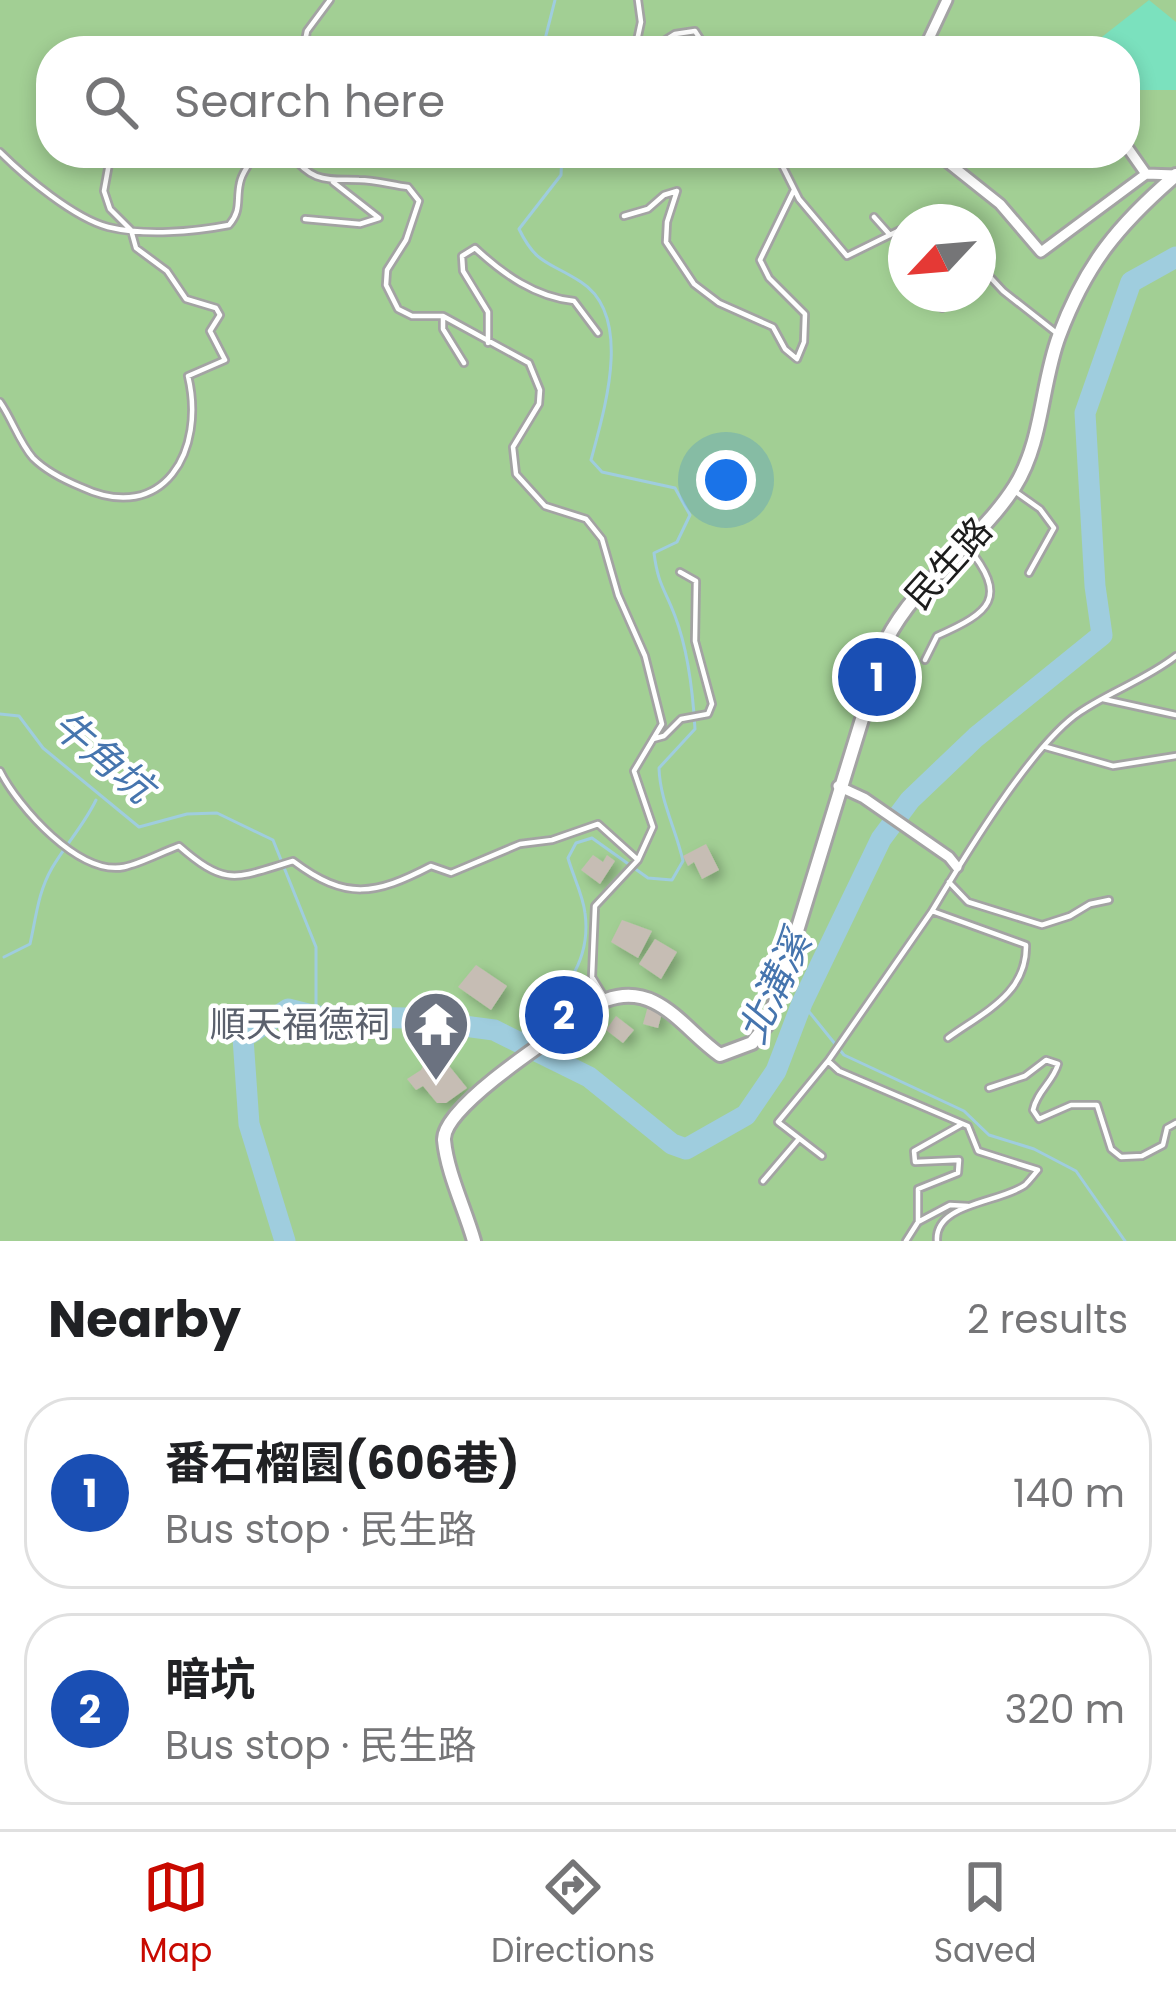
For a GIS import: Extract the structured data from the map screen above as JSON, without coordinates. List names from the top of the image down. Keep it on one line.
{"streets":{"street":["民生路"]},"water":["牛角坑","北溝溪"],"places":{"temple":["順天福德祠"]},"north":"bottom left","page":{"search":"Search here","pins":["1","2"],"heading":["Nearby","2 results"],"list":[{"mark":"1","name":"番石榴園(606巷)","note":"Bus stop · 民生路","value":"140 m"},{"mark":"2","name":"暗坑","note":"Bus stop · 民生路","value":"320 m"}],"nav":["Map","Directions","Saved"]}}
